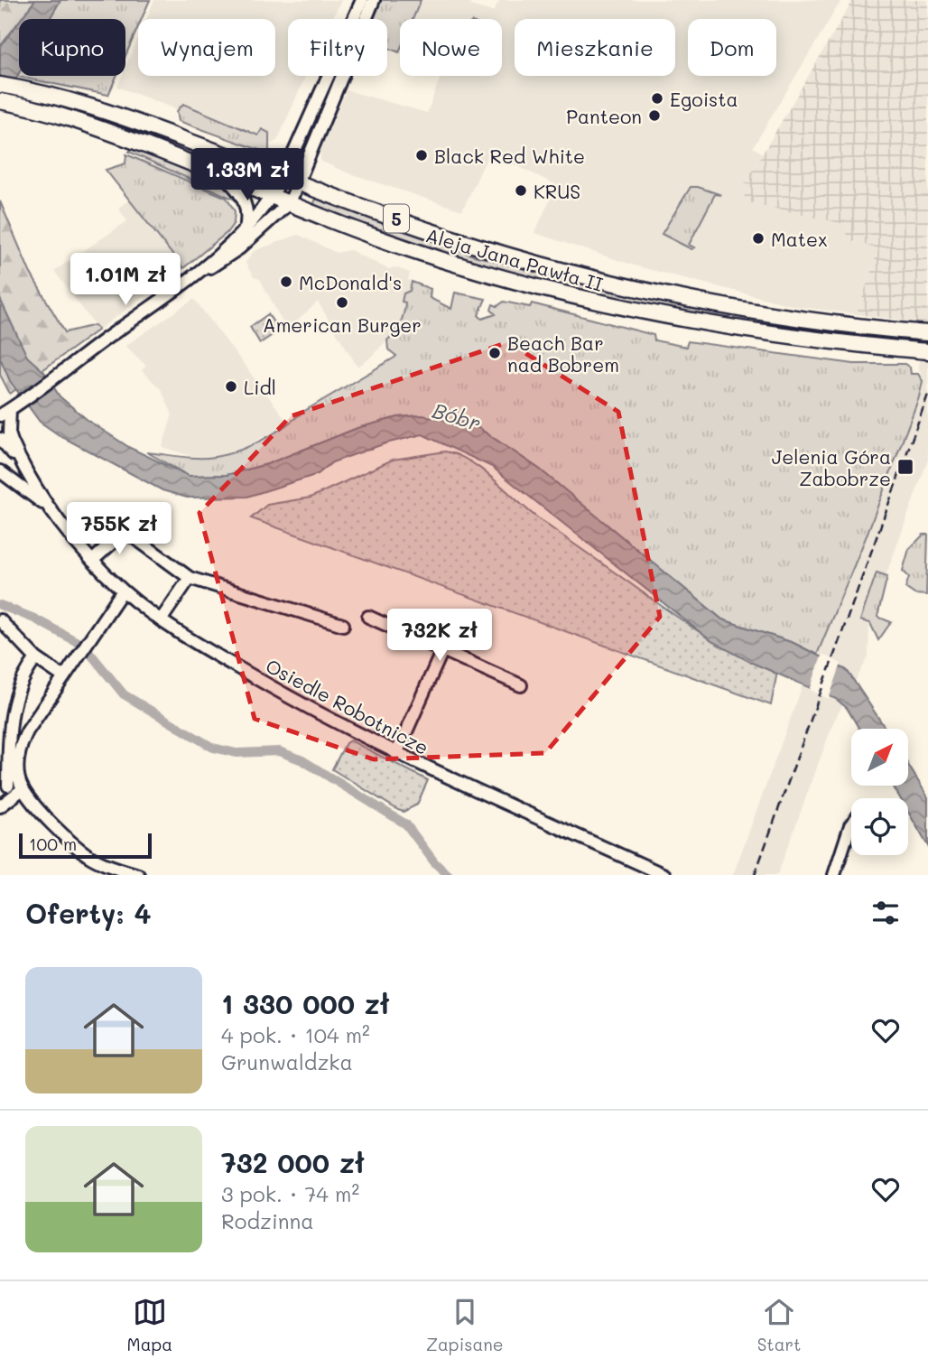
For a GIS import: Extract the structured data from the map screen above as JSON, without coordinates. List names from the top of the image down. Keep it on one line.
{"streets":{"main road":["5","Aleja Jana Pawła II"],"street":["Osiedle Robotnicze"]},"water":["Bóbr"],"places":{"other":["Egoista","Panteon","Black Red White","KRUS","Matex","McDonald's","American Burger","Beach Bar nad Bobrem","Lidl"],"transit":["Jelenia Góra Zabobrze"]},"scale_bar":"100 m","north":"top right","page":{"chip":["Kupno","Wynajem","Filtry","Nowe","Mieszkanie","Dom"],"price":["1.33M zł","1.01M zł","755K zł","732K zł"],"scale":"100 m","heading":"Oferty: 4","list":[{"name":"1 330 000 zł","note":"4 pok. · 104 m² · Grunwaldzka"},{"name":"732 000 zł","note":"3 pok. · 74 m² · Rodzinna"}],"tabs":["Mapa","Zapisane","Start"]}}
